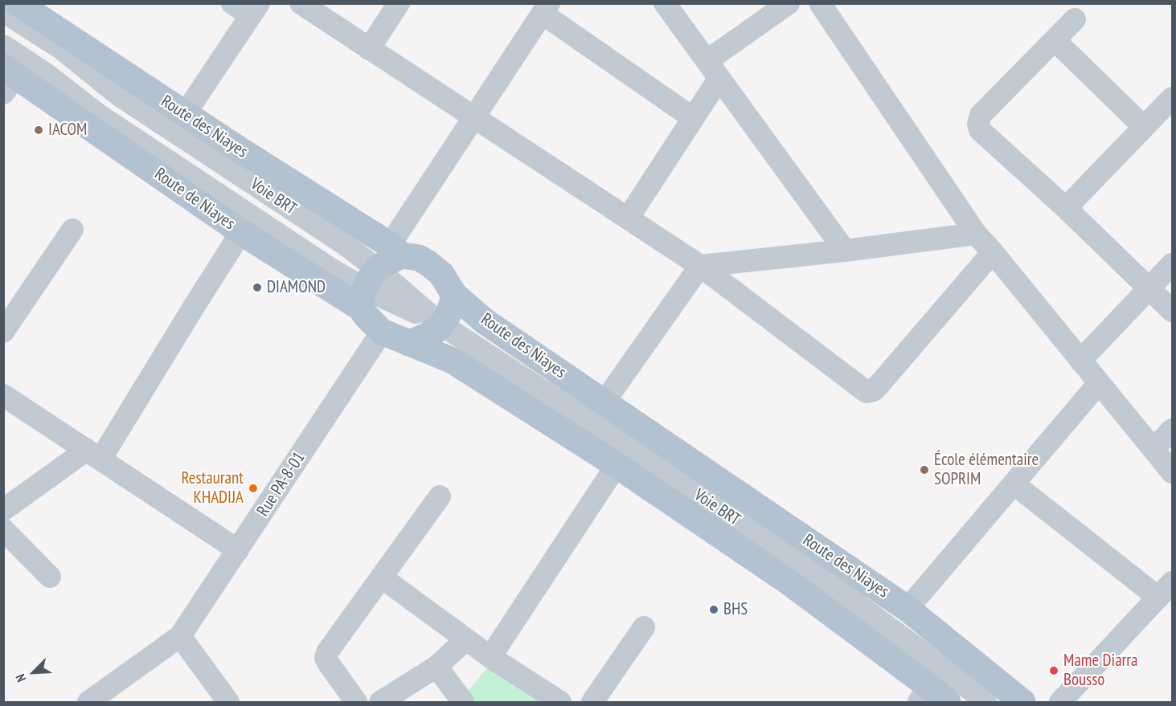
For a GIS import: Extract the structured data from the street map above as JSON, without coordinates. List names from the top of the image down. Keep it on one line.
{"streets":{"main road":["Route des Niayes","Route de Niayes"],"street":["Voie BRT","Rue PA-8-01"]},"crossings":[["Voie BRT","Route de Niayes"],["Route de Niayes","Rue PA-8-01"]],"places":["IACOM","DIAMOND","École élémentaire SOPRIM","Restaurant KHADIJA","BHS","Mame Diarra Bousso"],"north":"bottom left"}
